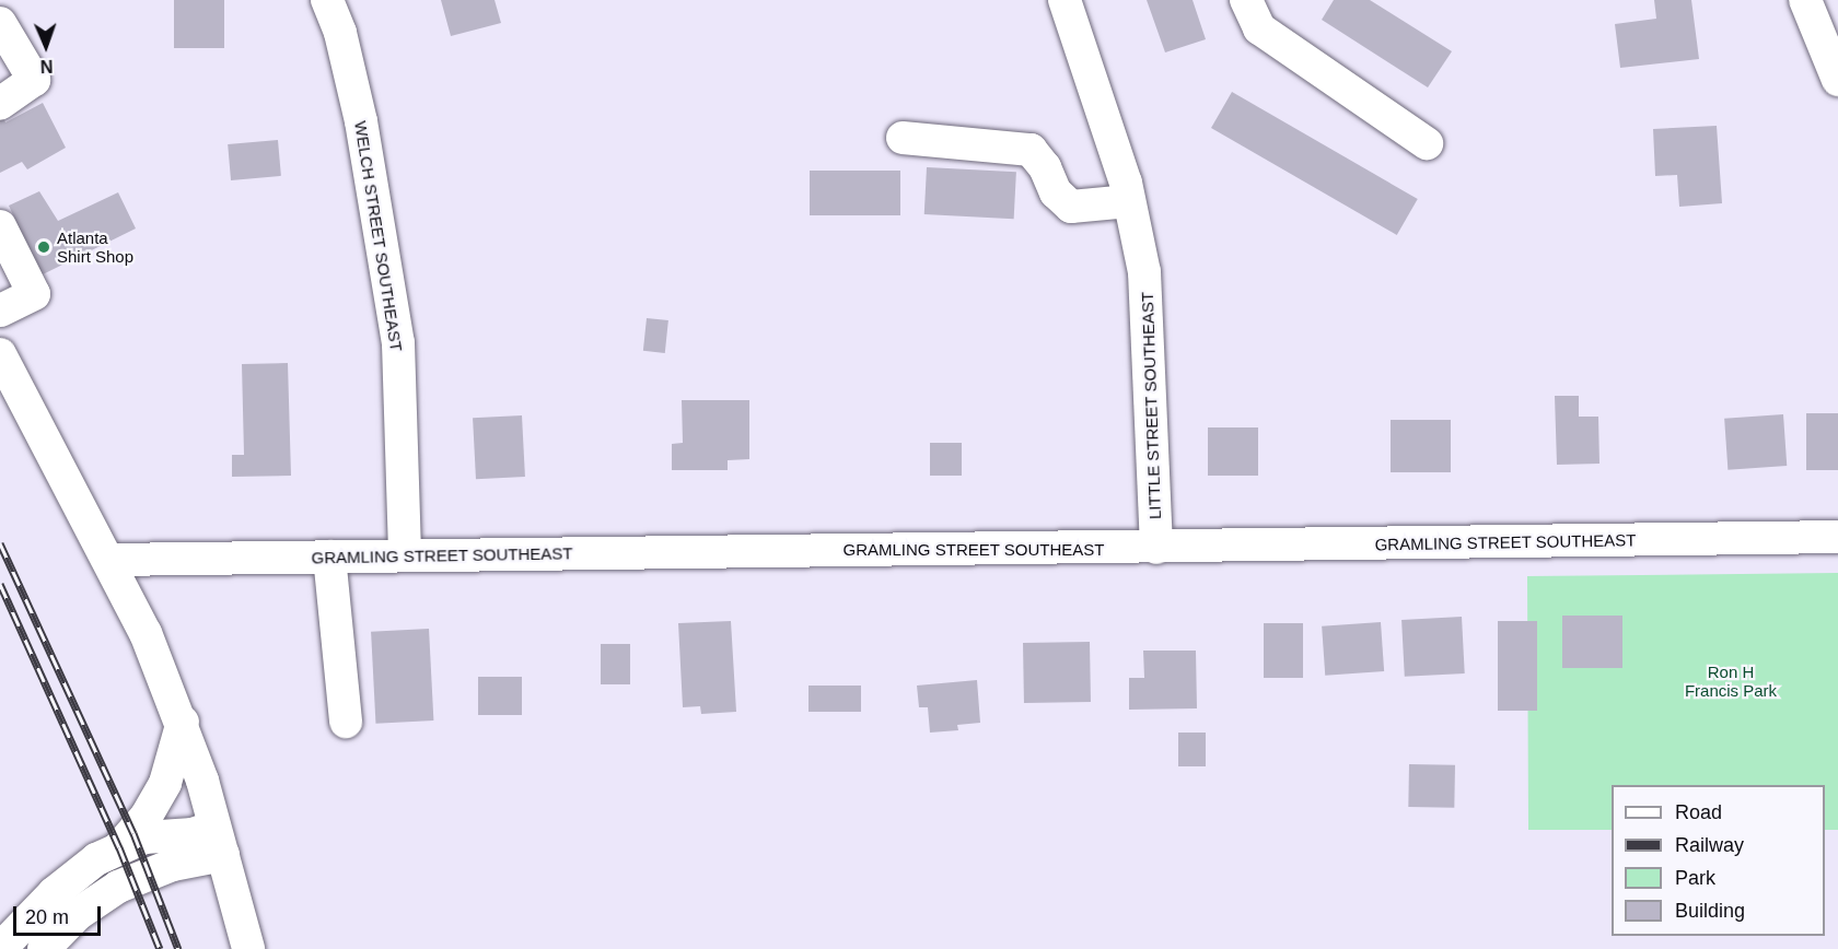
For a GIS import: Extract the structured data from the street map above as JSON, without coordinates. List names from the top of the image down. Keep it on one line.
{"streets":{"street":["WELCH STREET SOUTHEAST","LITTLE STREET SOUTHEAST","GRAMLING STREET SOUTHEAST"]},"crossings":[["WELCH STREET SOUTHEAST","GRAMLING STREET SOUTHEAST"],["LITTLE STREET SOUTHEAST","GRAMLING STREET SOUTHEAST"]],"parks":["Ron H Francis Park"],"places":["Atlanta Shirt Shop"],"legend":["Road","Railway","Park","Building"],"scale_bar":"20 m","north":"bottom"}
